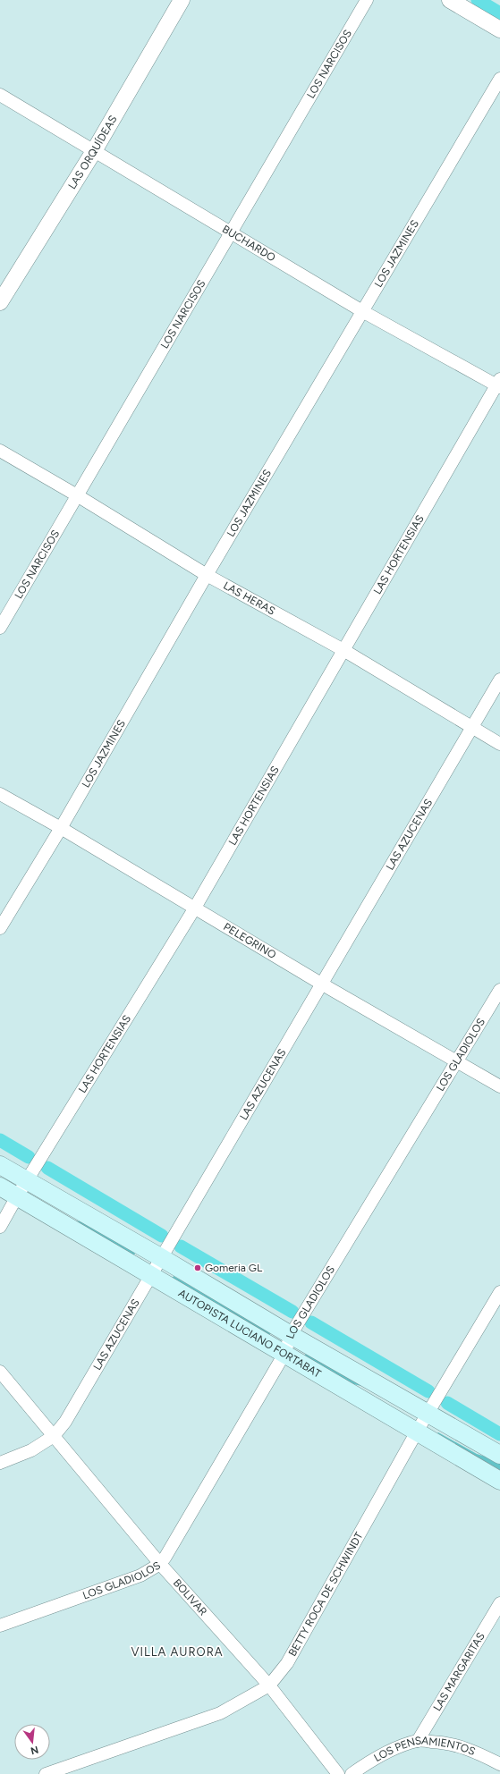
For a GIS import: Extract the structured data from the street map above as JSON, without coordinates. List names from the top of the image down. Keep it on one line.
{"streets":{"main road":["AUTOPISTA LUCIANO FORTABAT"],"street":["LOS NARCISOS","LAS ORQUÍDEAS","BUCHARDO","LOS JAZMINES","LAS HORTENSIAS","LAS HERAS","LAS AZUCENAS","PELEGRINO","LOS GLADIOLOS","BETTY ROCA DE SCHWINDT","BOLIVAR","LAS MARGARITAS","LOS PENSAMIENTOS"]},"crossings":[["LOS NARCISOS","BUCHARDO"],["LOS NARCISOS","LAS HERAS"],["LAS ORQUÍDEAS","BUCHARDO"],["BUCHARDO","LOS JAZMINES"],["BUCHARDO","LAS HORTENSIAS"],["LOS JAZMINES","LAS HERAS"],["LOS JAZMINES","PELEGRINO"],["LAS HORTENSIAS","LAS HERAS"],["LAS HORTENSIAS","PELEGRINO"],["LAS HORTENSIAS","AUTOPISTA LUCIANO FORTABAT"],["LAS HERAS","LAS AZUCENAS"],["LAS AZUCENAS","PELEGRINO"],["LAS AZUCENAS","AUTOPISTA LUCIANO FORTABAT"],["LAS AZUCENAS","BOLIVAR"],["PELEGRINO","LOS GLADIOLOS"],["LOS GLADIOLOS","AUTOPISTA LUCIANO FORTABAT"],["LOS GLADIOLOS","BOLIVAR"],["AUTOPISTA LUCIANO FORTABAT","BETTY ROCA DE SCHWINDT"],["BETTY ROCA DE SCHWINDT","BOLIVAR"],["LAS MARGARITAS","LOS PENSAMIENTOS"]],"districts":["VILLA AURORA"],"places":["Gomeria GL"],"north":"bottom"}
